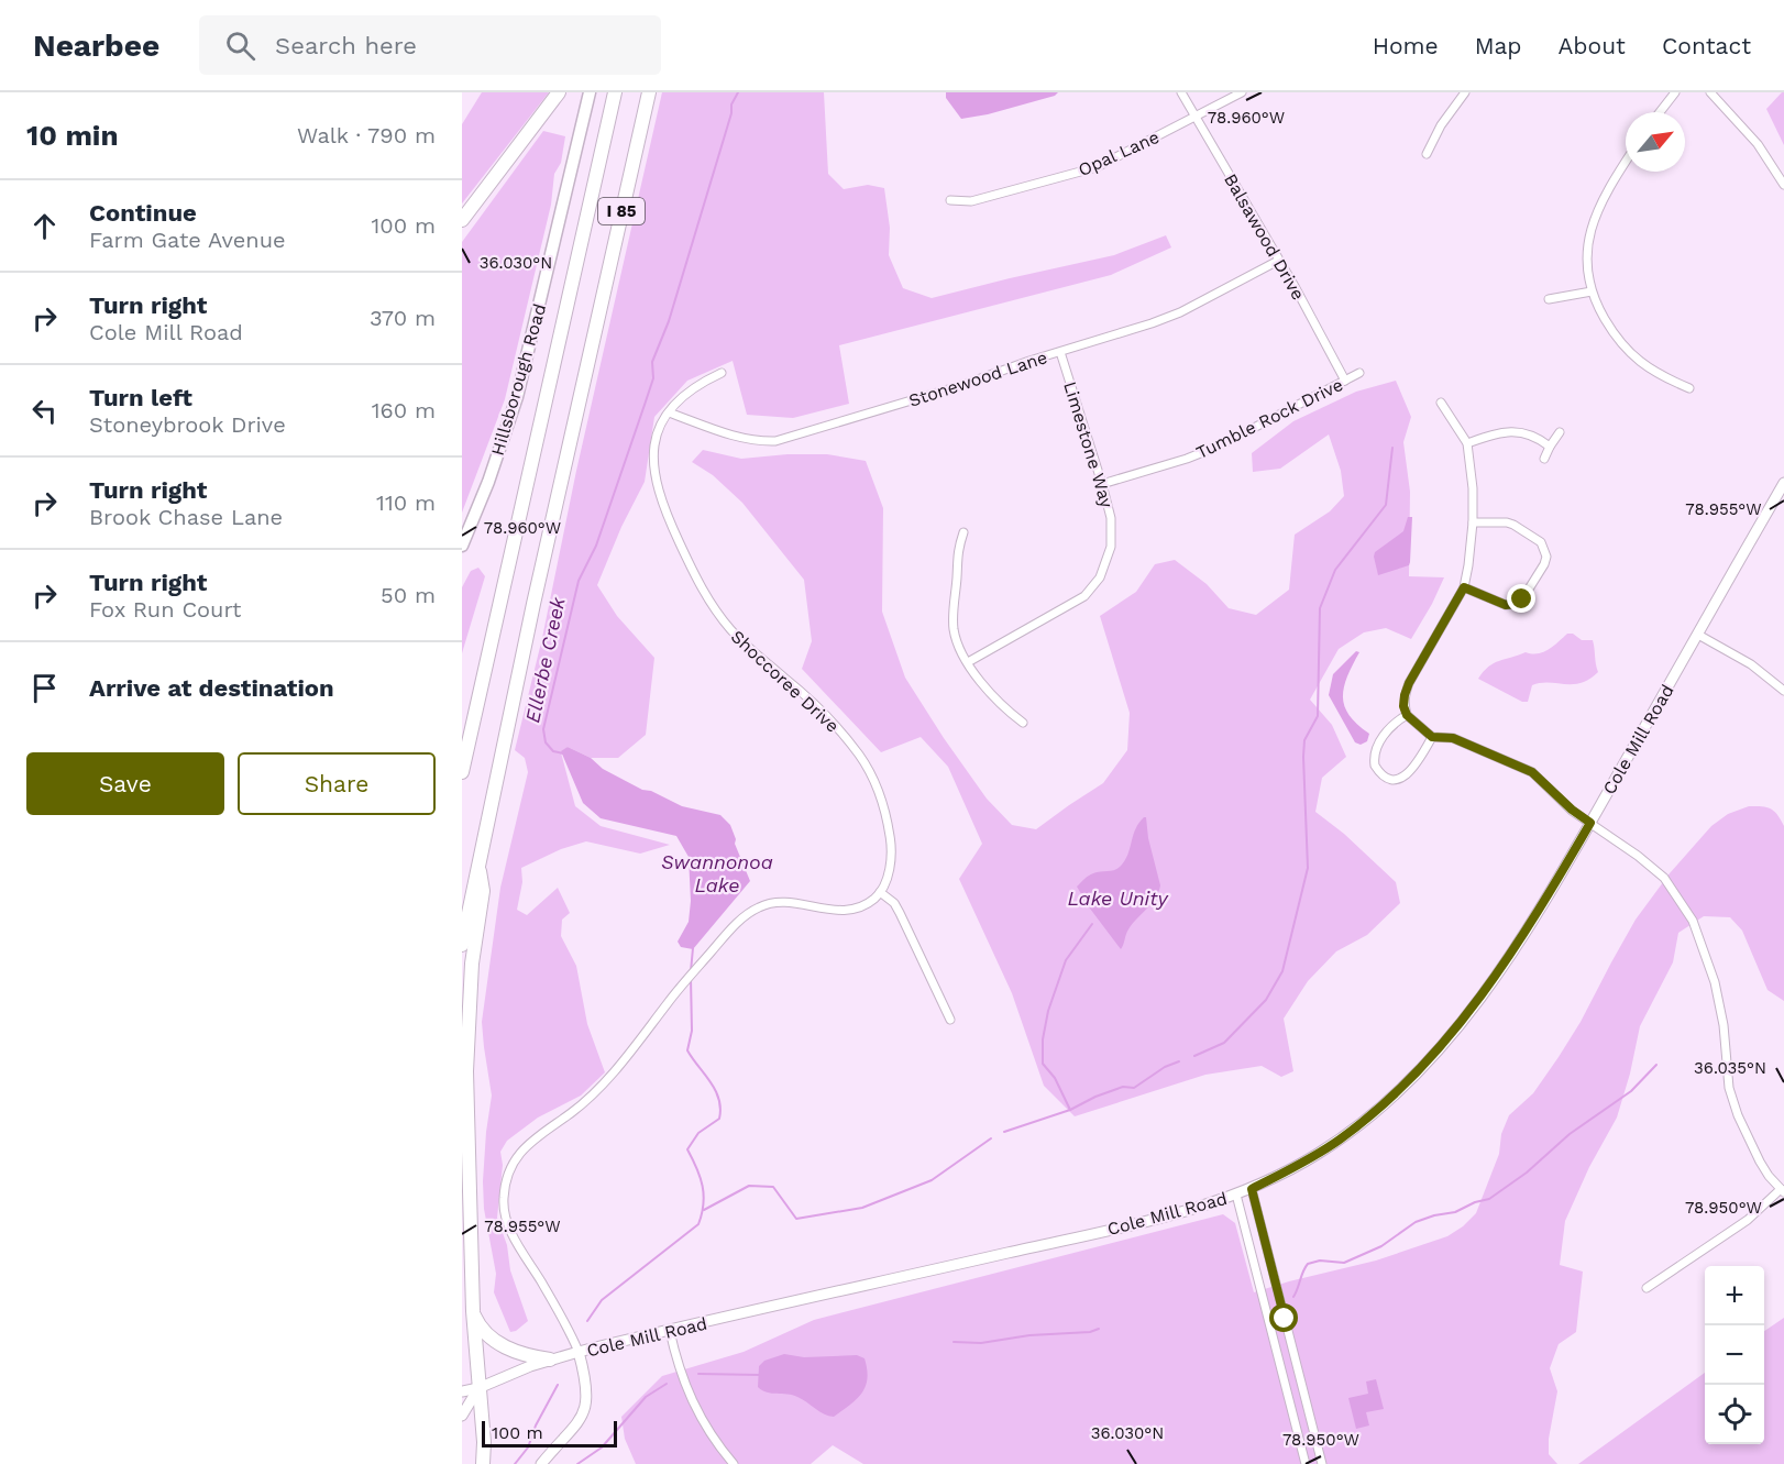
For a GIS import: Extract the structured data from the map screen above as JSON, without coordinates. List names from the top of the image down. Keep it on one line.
{"streets":{"highway":["I 85"],"main road":["Hillsborough Road"],"street":["Opal Lane","Balsawood Drive","Stonewood Lane","Tumble Rock Drive","Limestone Way","Shoccoree Drive","Cole Mill Road"]},"crossings":[["Opal Lane","Balsawood Drive"],["Balsawood Drive","Stonewood Lane"],["Balsawood Drive","Tumble Rock Drive"],["Stonewood Lane","Limestone Way"],["Stonewood Lane","Shoccoree Drive"],["Tumble Rock Drive","Limestone Way"]],"water":["Ellerbe Creek","Swannonoa Lake","Lake Unity"],"scale_bar":"100 m","north":"top right","page":{"header":"Nearbee","search":"Search here","nav":["Home","Map","About","Contact"],"heading":["10 min","Walk · 790 m"],"list":[["Continue","Farm Gate Avenue","100 m"],["Turn right","Cole Mill Road","370 m"],["Turn left","Stoneybrook Drive","160 m"],["Turn right","Brook Chase Lane","110 m"],["Turn right","Fox Run Court","50 m"],"Arrive at destination"],"buttons":["Save","Share"],"map_buttons":["+","−"],"scale":"100 m"},"coordinates":["78.960°W","36.030°N","78.955°W","36.035°N","78.950°W"]}
